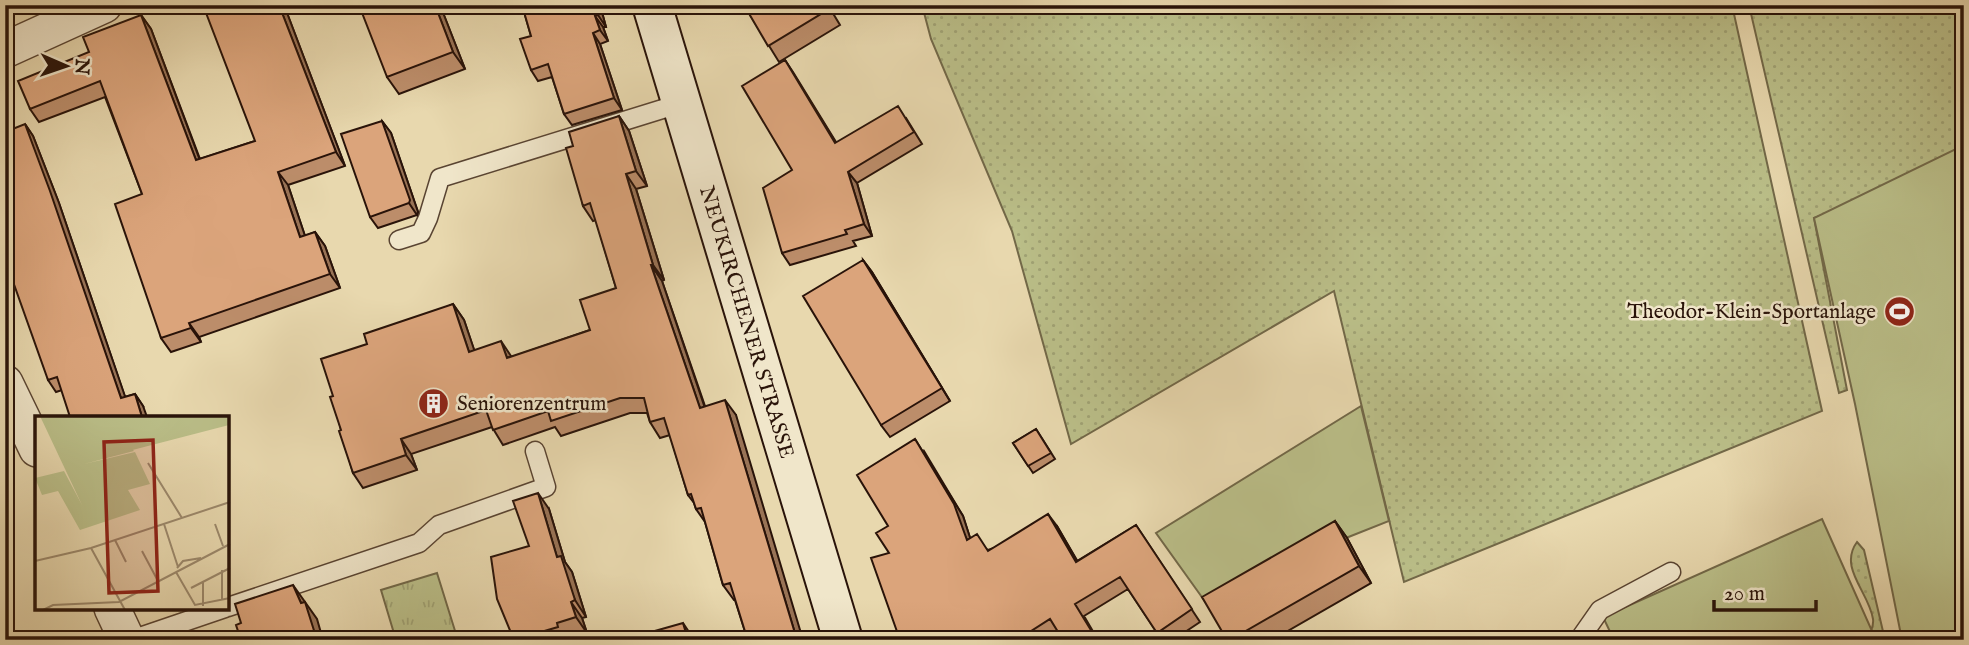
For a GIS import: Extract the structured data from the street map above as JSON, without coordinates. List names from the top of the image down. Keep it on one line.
{"streets":{"street":["NEUKIRCHENER STRASSE"]},"places":{"sports":["Theodor-Klein-Sportanlage"],"building":["Seniorenzentrum"]},"scale_bar":"20 m","north":"right"}
